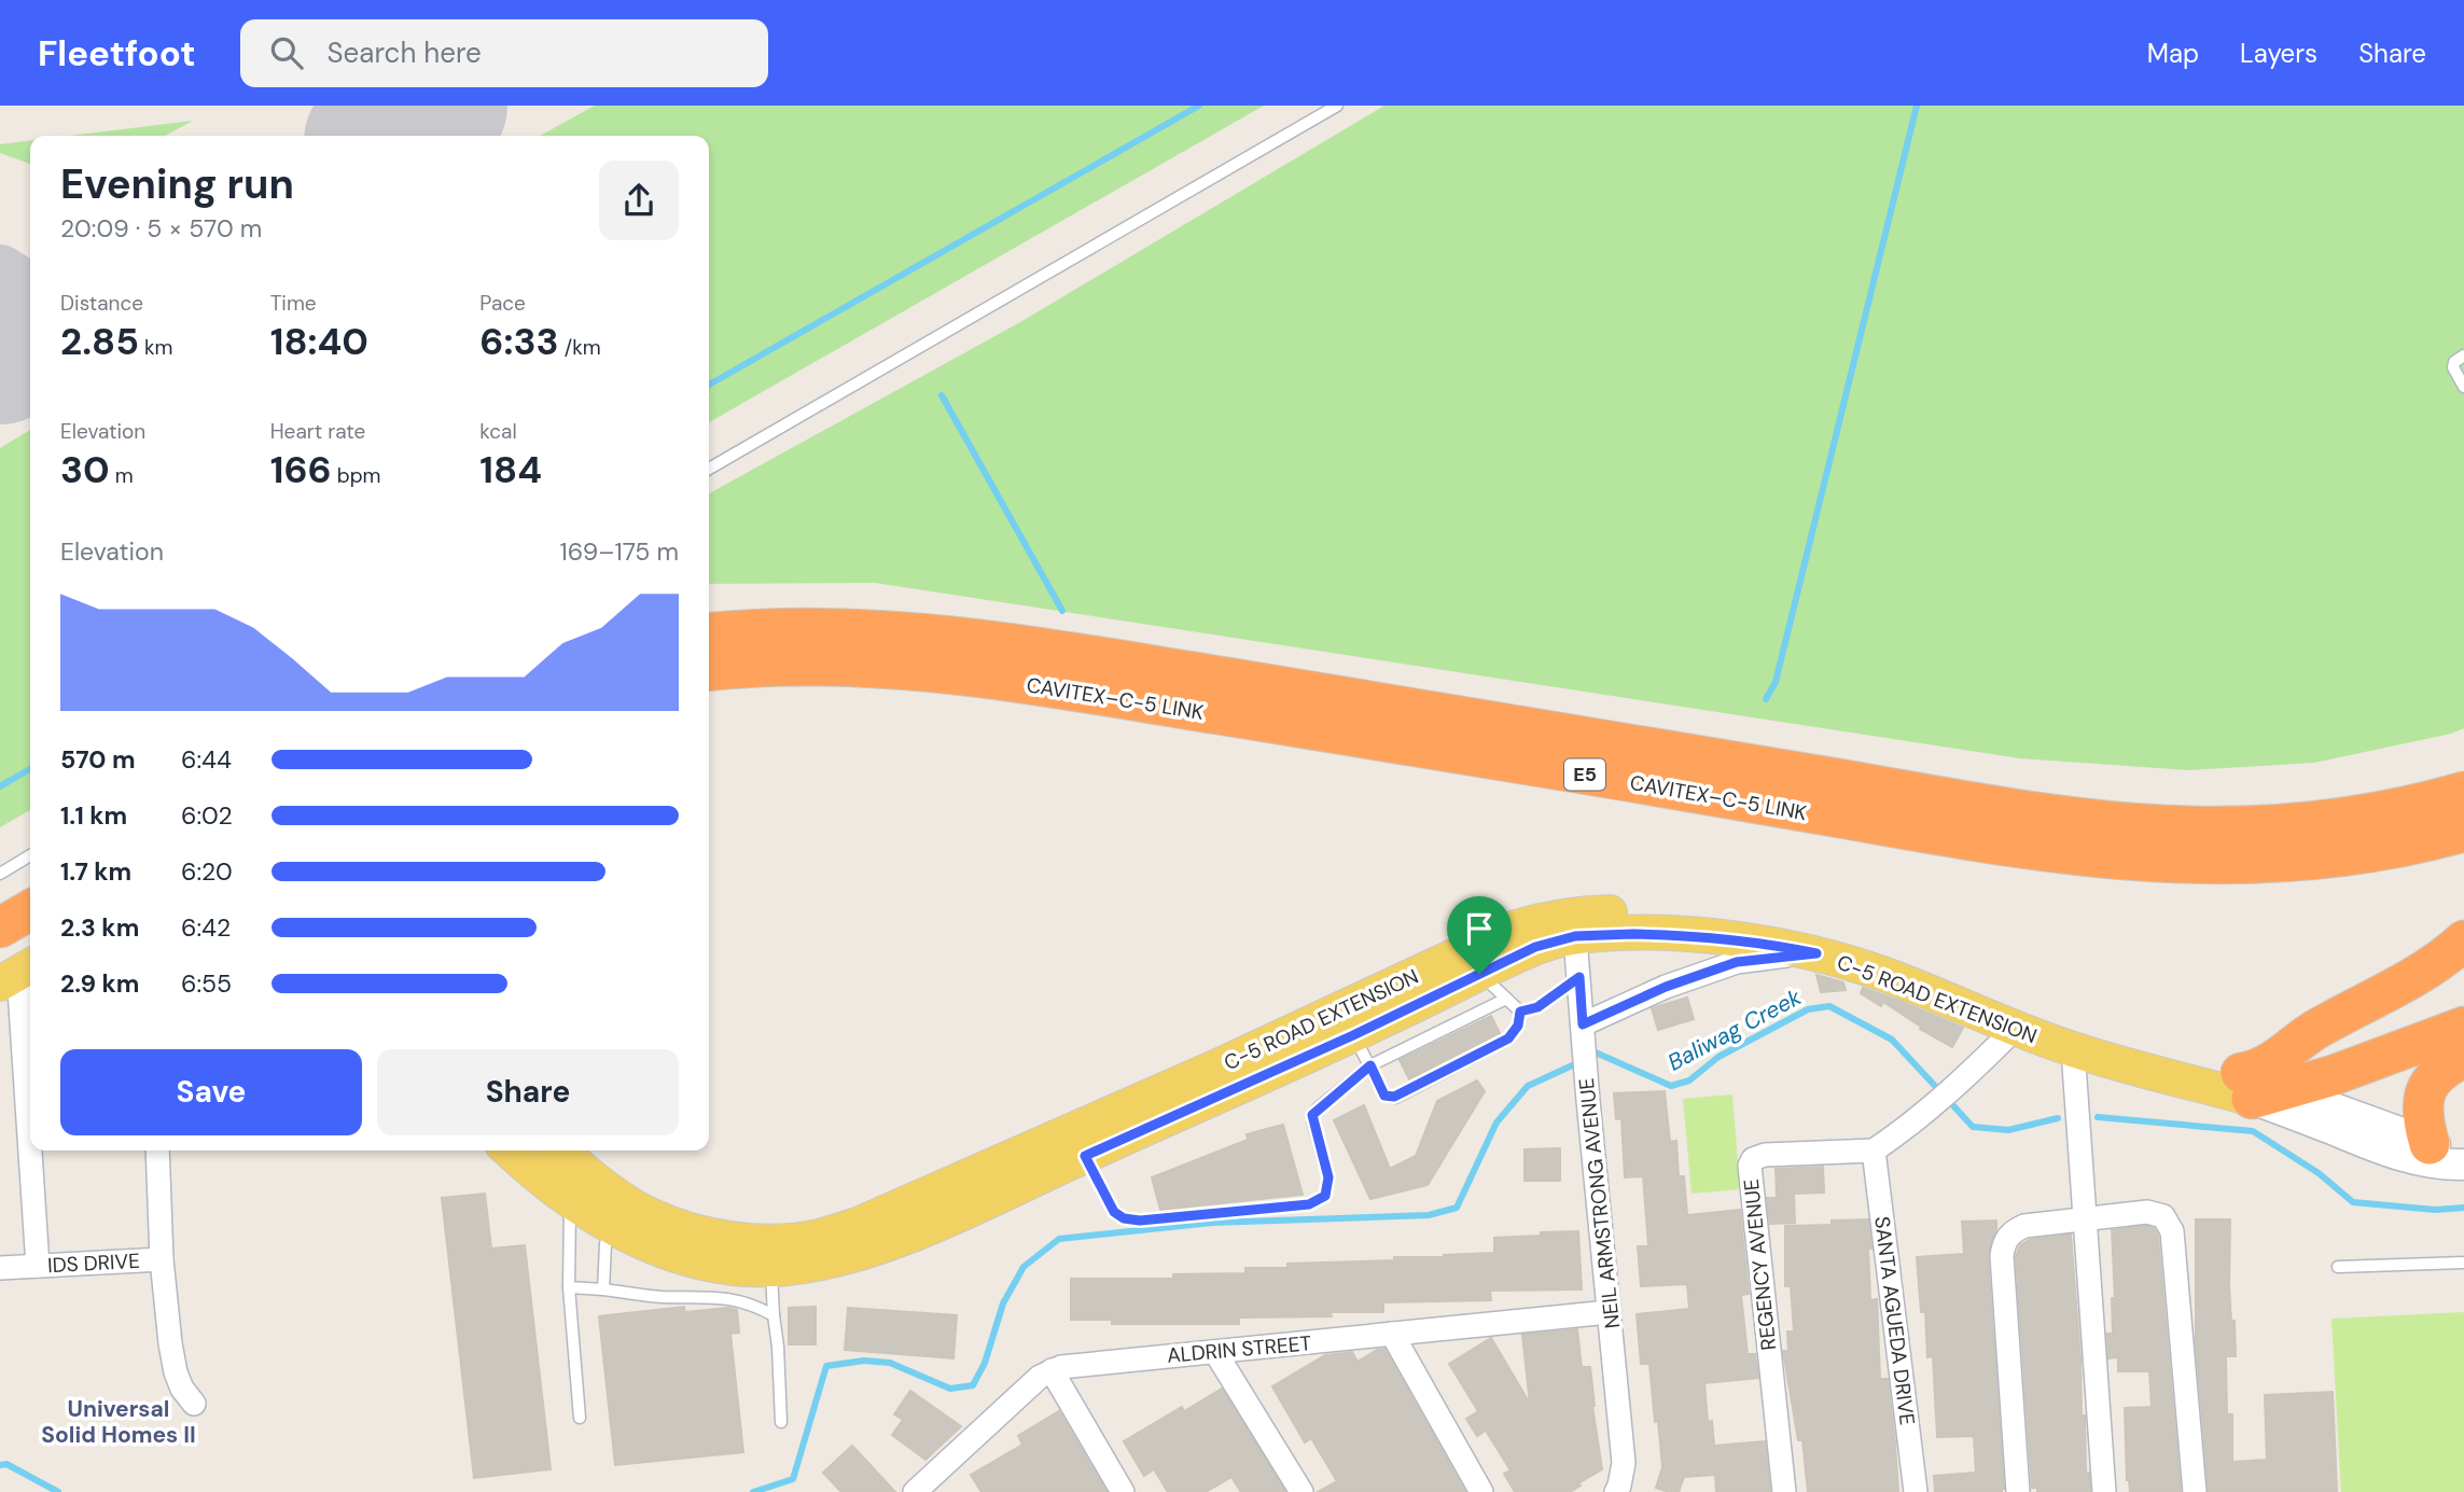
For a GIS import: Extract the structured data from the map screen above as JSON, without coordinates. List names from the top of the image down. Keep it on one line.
{"streets":{"highway":["CAVITEX–C-5 LINK","E5"],"main road":["C-5 ROAD EXTENSION"],"street":["NEIL ARMSTRONG AVENUE","IDS DRIVE","REGENCY AVENUE","SANTA AGUEDA DRIVE","ALDRIN STREET"]},"crossings":[["C-5 ROAD EXTENSION","NEIL ARMSTRONG AVENUE"],["NEIL ARMSTRONG AVENUE","ALDRIN STREET"],["REGENCY AVENUE","SANTA AGUEDA DRIVE"]],"districts":["Universal Solid Homes II"],"water":["Baliwag Creek"],"page":{"header":"Fleetfoot","search":"Search here","nav":["Map","Layers","Share"],"heading":["Evening run","20:09 · 5 × 570 m"],"stats":[["Distance","2.85 km"],["Time","18:40"],["Pace","6:33 /km"],["Elevation","30 m"],["Heart rate","166 bpm"],["kcal","184"]],"chart":["Elevation","169–175 m"],"list":[{"name":"570 m","note":"6:44"},{"name":"1.1 km","note":"6:02"},{"name":"1.7 km","note":"6:20"},{"name":"2.3 km","note":"6:42"},{"name":"2.9 km","note":"6:55"}],"buttons":["Save","Share"]}}
